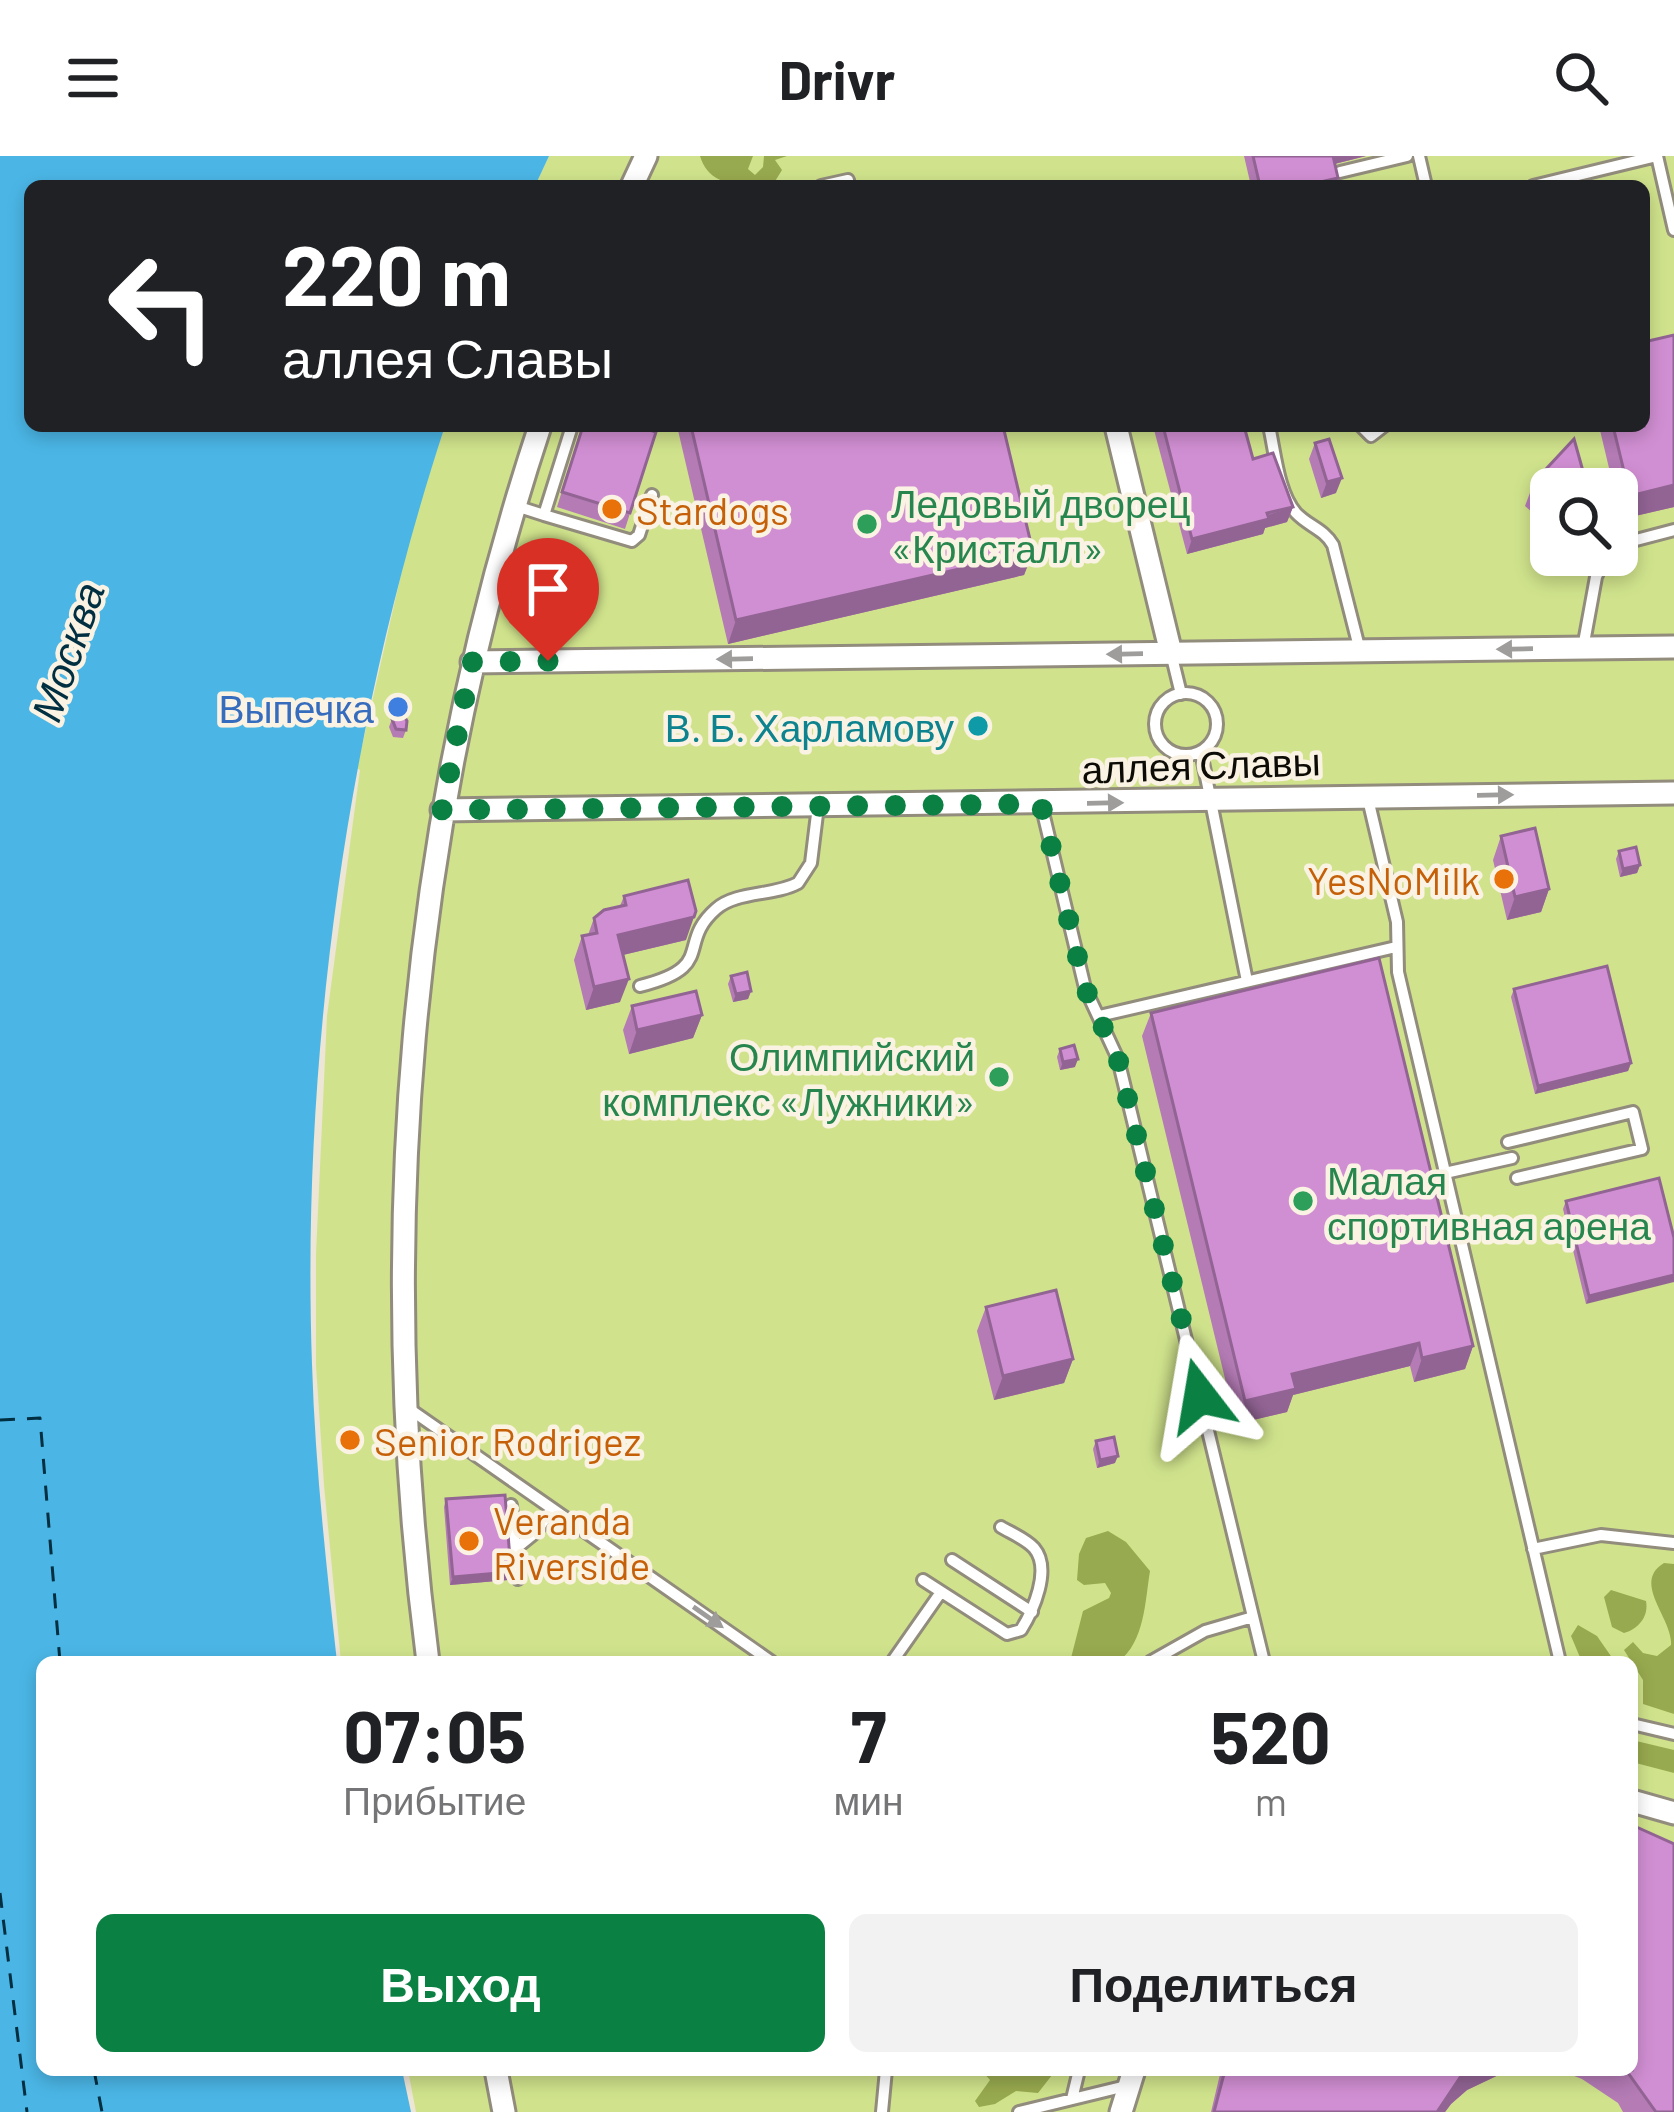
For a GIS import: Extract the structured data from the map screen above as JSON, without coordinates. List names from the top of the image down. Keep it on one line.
{"streets":{"street":["аллея Славы"]},"water":["Москва"],"places":["Stardogs","Ледовый дворец «Кристалл»","Выпечка","В. Б. Харламову","YesNoMilk","Олимпийский комплекс «Лужники»","Малая спортивная арена","Senior Rodrigez","Veranda Riverside"],"page":{"header":"Drivr","turn":["220 m","аллея Славы"],"eta":["07:05","Прибытие","7","мин","520","m"],"buttons":["Выход","Поделиться"]}}
